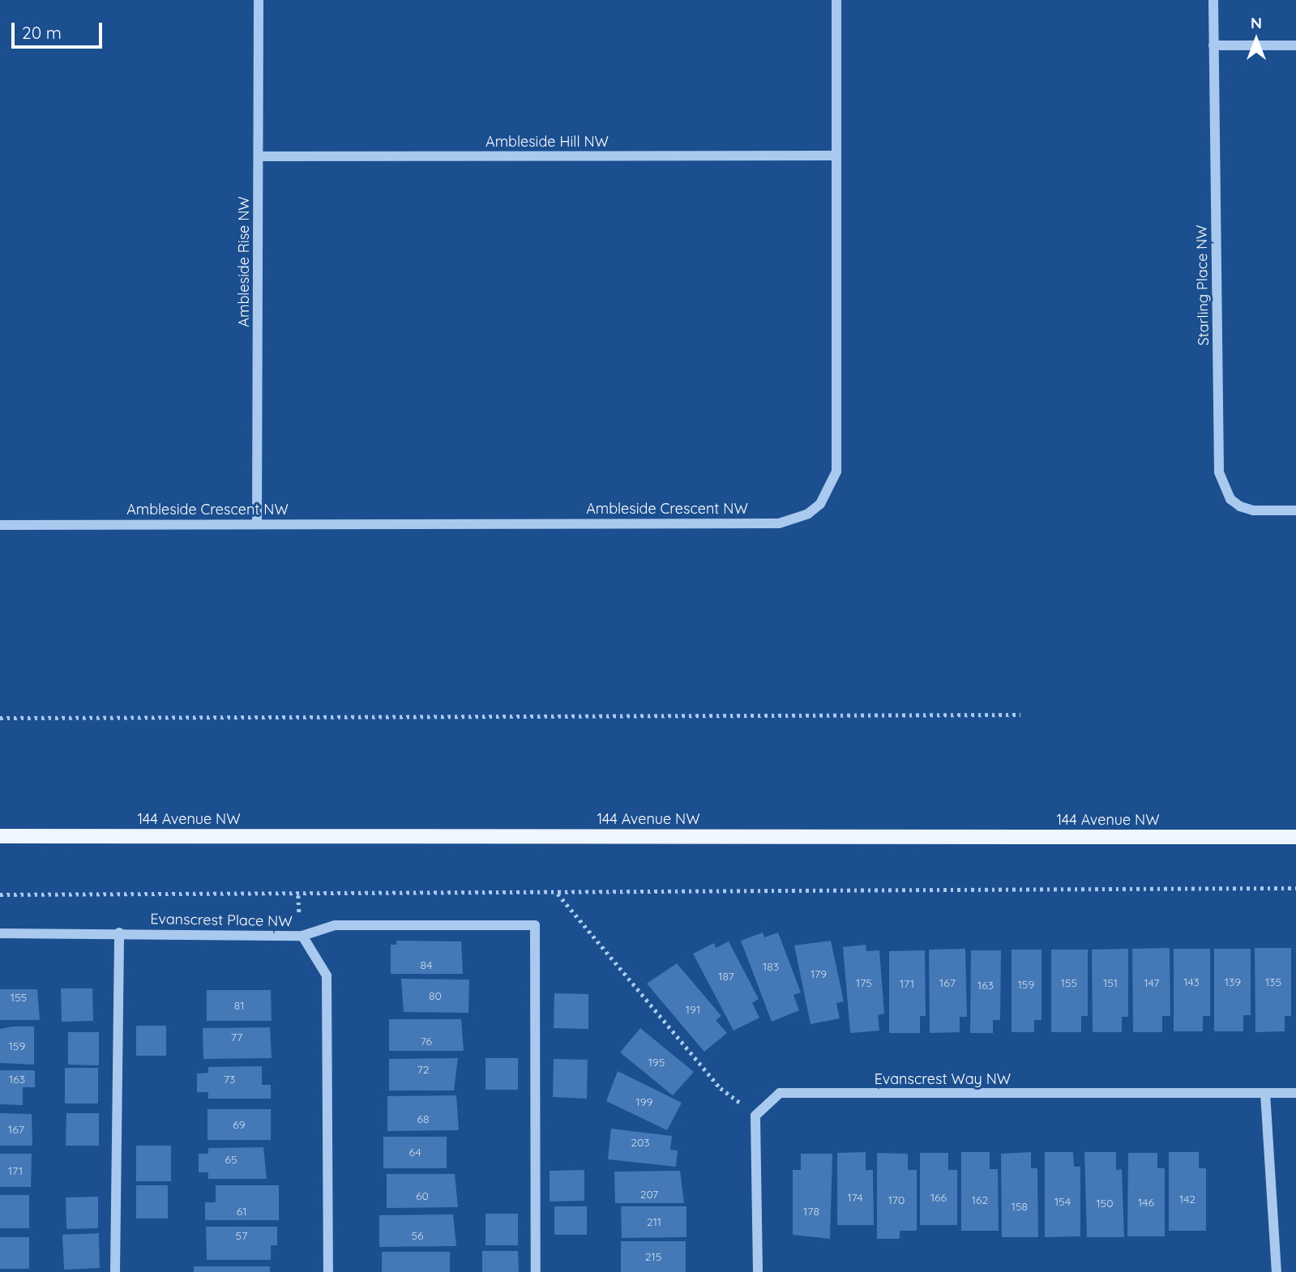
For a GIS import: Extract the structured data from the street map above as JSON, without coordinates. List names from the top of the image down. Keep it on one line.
{"streets":{"main road":["144 Avenue NW"],"street":["Ambleside Hill NW","Ambleside Rise NW","Starling Place NW","Ambleside Crescent NW","Evanscrest Place NW","Evanscrest Way NW"]},"crossings":[["Ambleside Hill NW","Ambleside Rise NW"],["Ambleside Hill NW","Ambleside Crescent NW"],["Ambleside Rise NW","Ambleside Crescent NW"]],"house_numbers":["84","183","179","187","143","139","135","175","167","155","151","147","171","159","163","80","155","81","191","77","76","159","195","72","163","73","199","68","69","167","203","64","65","171","207","60","174","166","142","170","162","154","146","150","158","61","178","211","57","56","215"],"scale_bar":"20 m","north":"top"}
